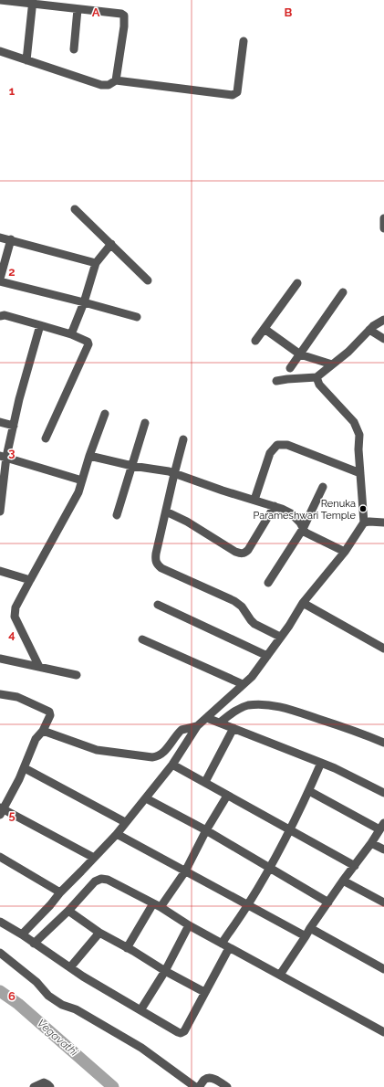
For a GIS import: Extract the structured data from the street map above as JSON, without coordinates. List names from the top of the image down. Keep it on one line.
{"water":["Vegavathi"],"places":["Renuka Parameshwari Temple"],"grid":{"columns":["A","B"],"rows":["1","2","3","4","5","6"]}}
